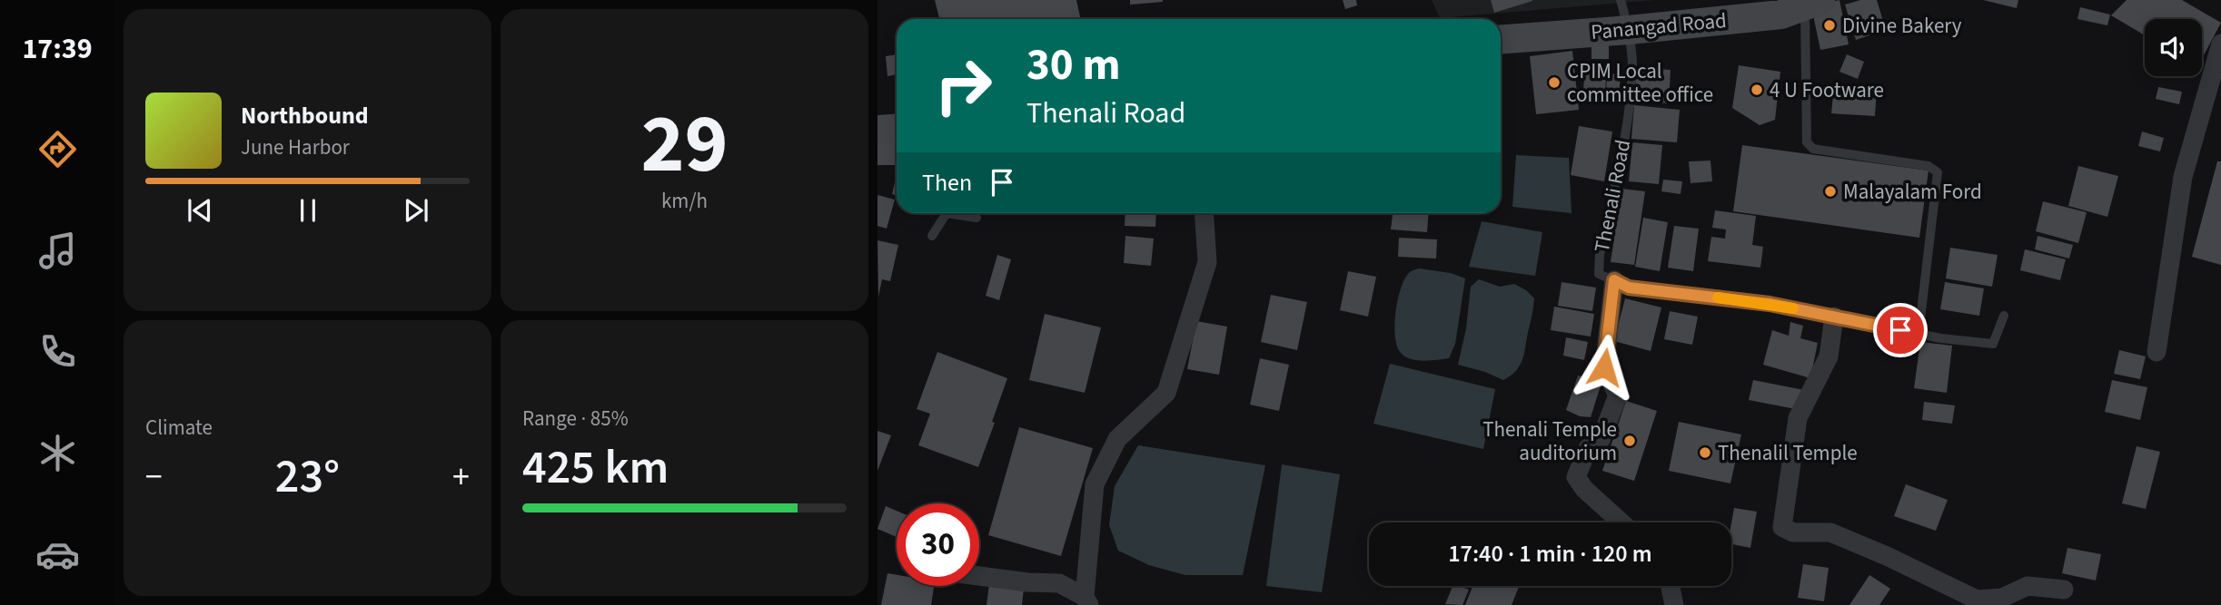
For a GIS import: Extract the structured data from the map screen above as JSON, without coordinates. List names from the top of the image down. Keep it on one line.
{"streets":{"main road":["Panangad Road"],"lane":["Thenali Road"]},"crossings":[["Panangad Road","Thenali Road"]],"places":["Divine Bakery","CPIM Local committee office","4 U Footware","Malayalam Ford","Thenali Temple auditorium","Thenalil Temple"],"page":{"tabs":"17:39","tile":[["29","km/h"],"Climate",["Range · 85%","425 km"]],"turn":["30 m","Thenali Road"],"song":["Northbound","June Harbor"],"then":"Then","heat":["−","23°","+"],"limit":"30","trip":"17:40 · 1 min · 120 m"}}
